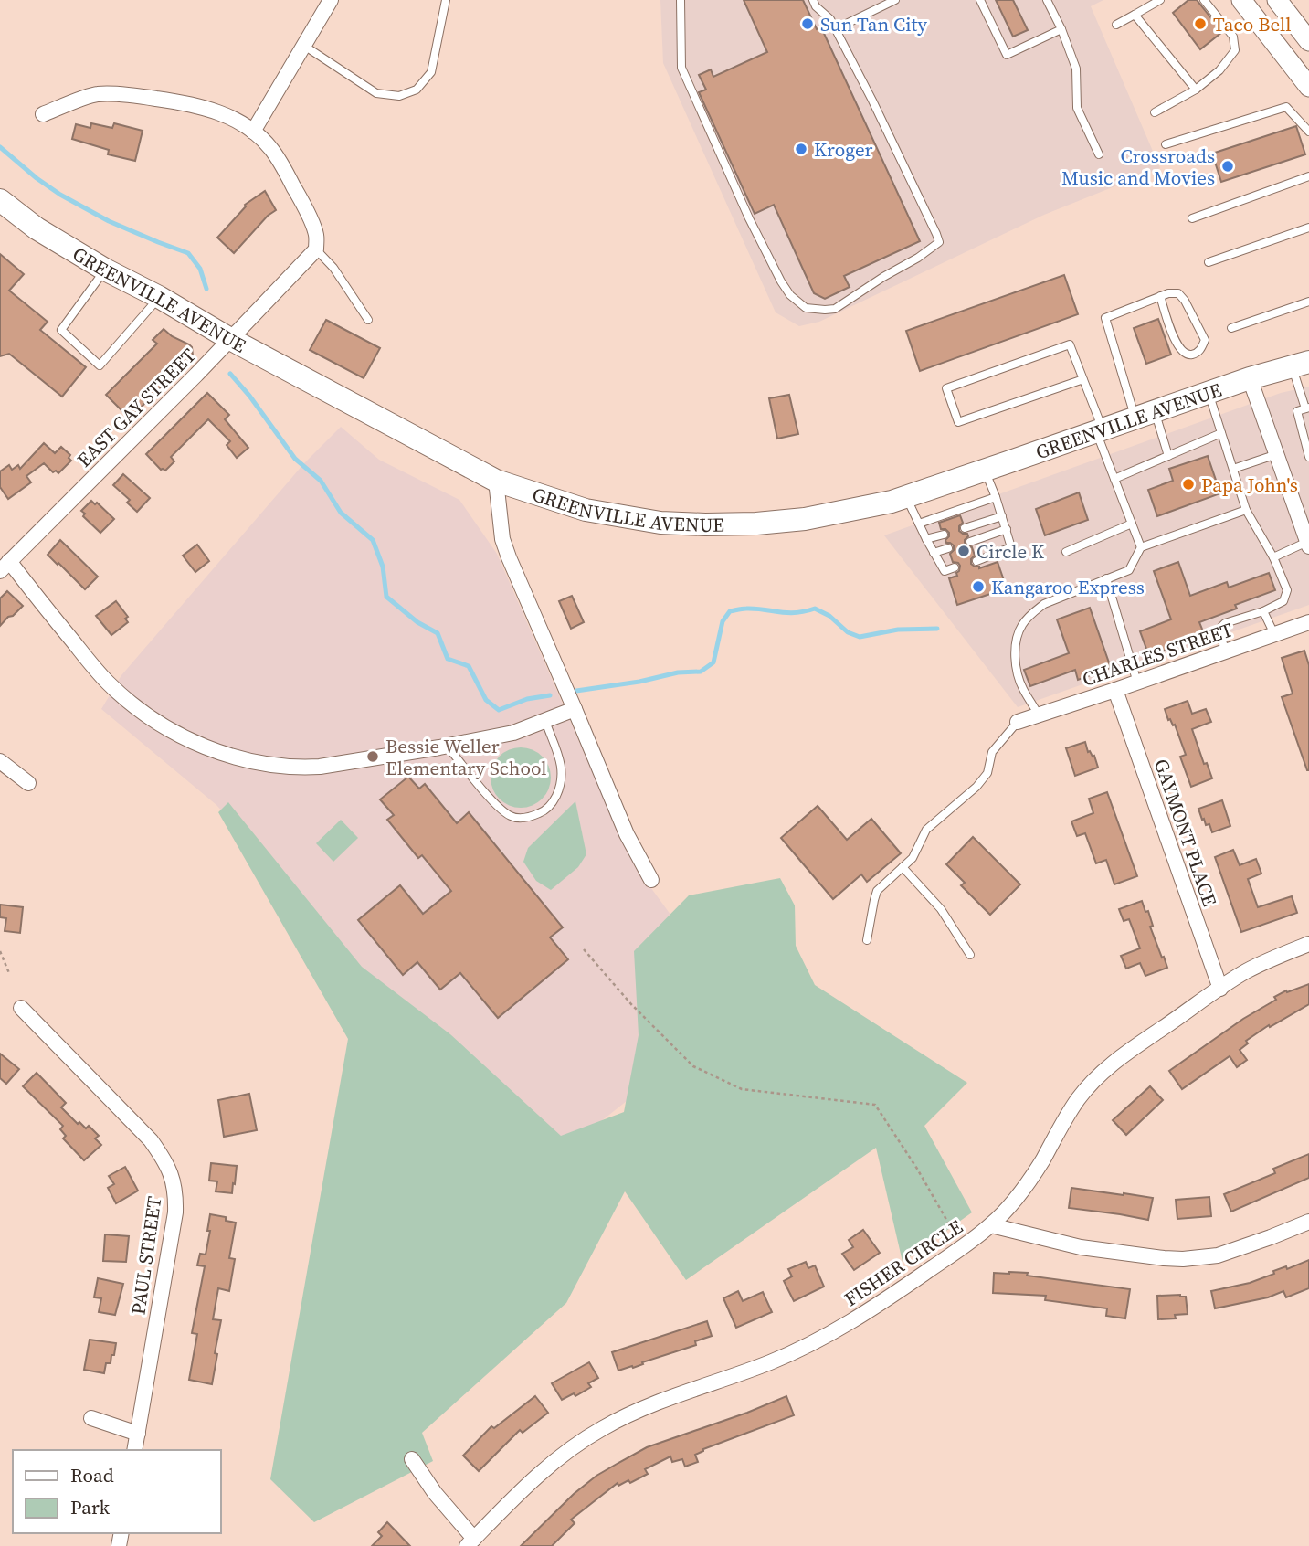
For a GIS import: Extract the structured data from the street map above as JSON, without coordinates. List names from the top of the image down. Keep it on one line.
{"streets":{"main road":["GREENVILLE AVENUE"],"street":["EAST GAY STREET","CHARLES STREET","GAYMONT PLACE","PAUL STREET","FISHER CIRCLE"]},"crossings":[["GREENVILLE AVENUE","EAST GAY STREET"],["CHARLES STREET","GAYMONT PLACE"],["GAYMONT PLACE","FISHER CIRCLE"]],"places":["Sun Tan City","Taco Bell","Kroger","Crossroads Music and Movies","Papa John's","Circle K","Kangaroo Express","Bessie Weller Elementary School"],"legend":["Road","Park"]}
